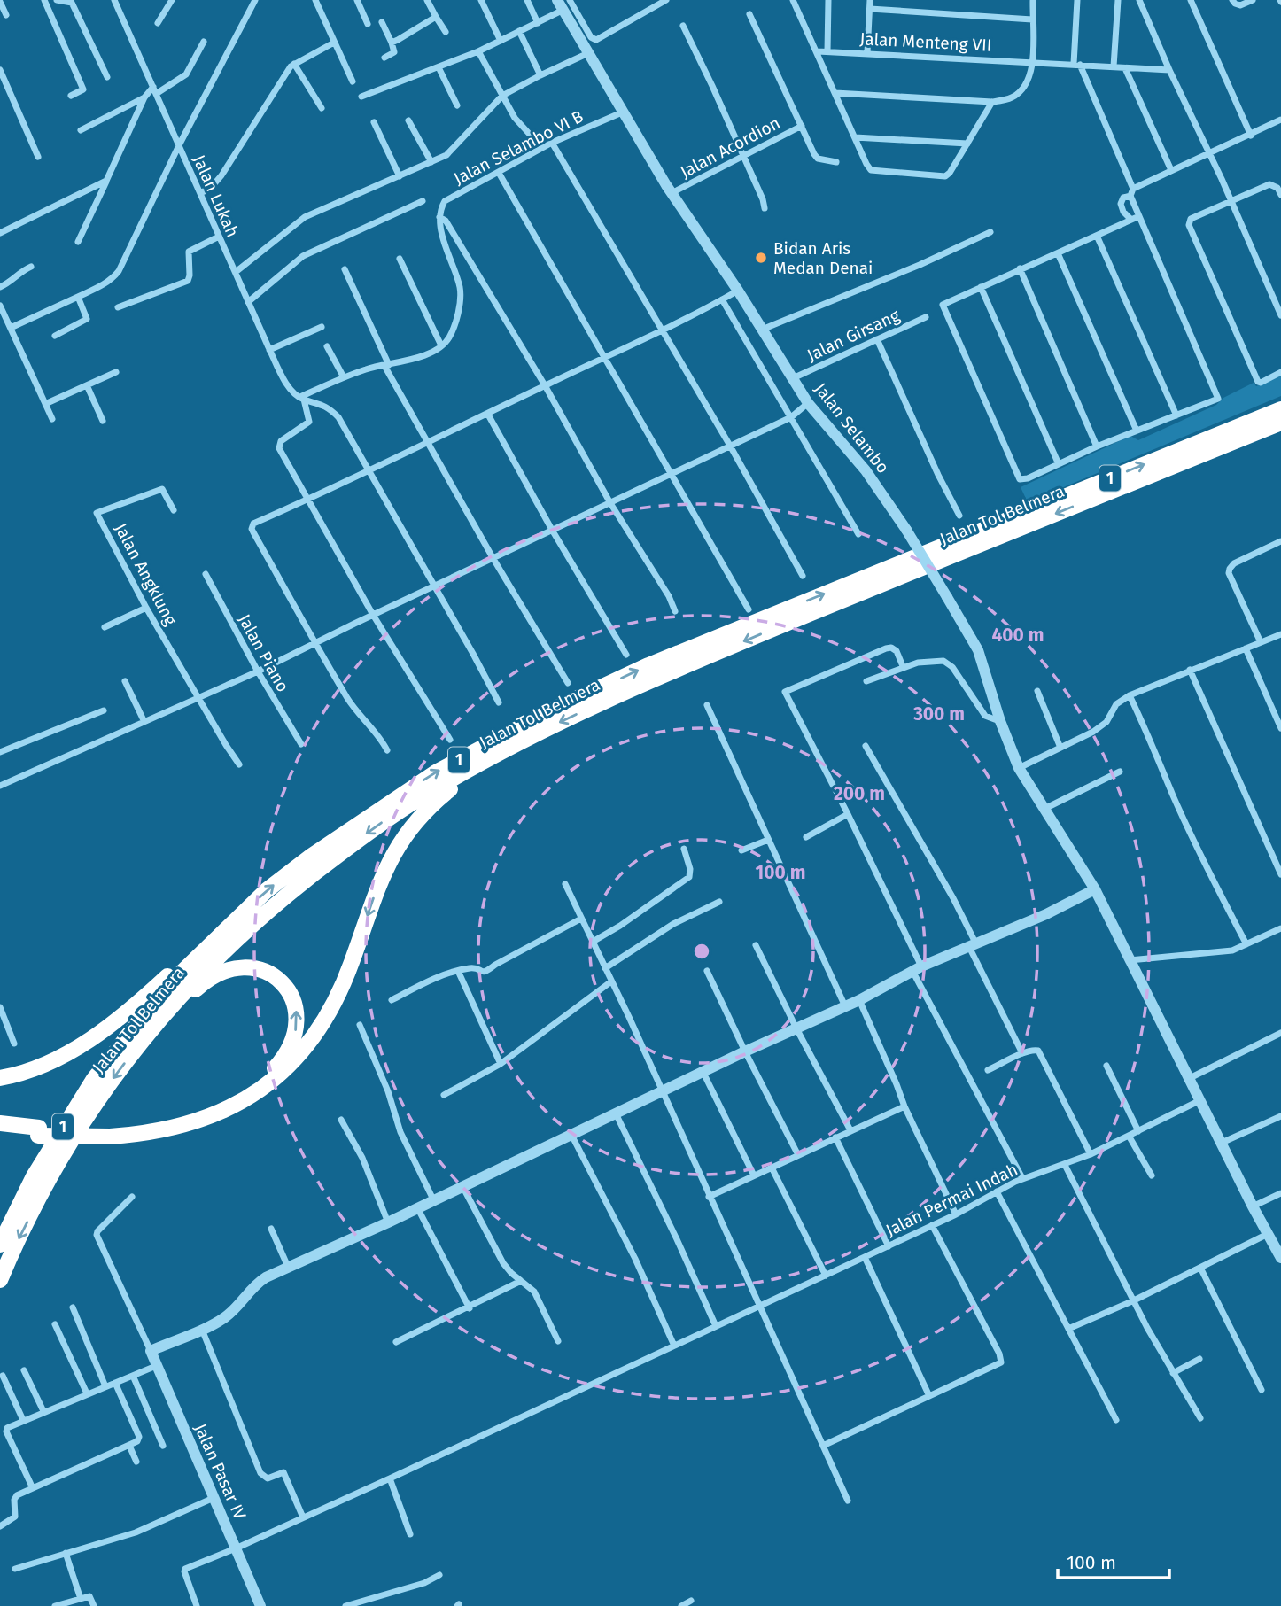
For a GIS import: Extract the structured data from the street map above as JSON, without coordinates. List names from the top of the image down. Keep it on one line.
{"streets":{"highway":["1","Jalan Tol Belmera"],"street":["Jalan Menteng VII","Jalan Selambo VI B","Jalan Acordion","Jalan Lukah","Jalan Girsang","Jalan Selambo","Jalan Angklung","Jalan Piano","Jalan Permai Indah","Jalan Pasar IV"]},"crossings":[["Jalan Selambo VI B","Jalan Selambo"],["Jalan Acordion","Jalan Selambo"],["Jalan Girsang","Jalan Selambo"],["Jalan Selambo","Jalan Permai Indah"],["Jalan Permai Indah","Jalan Pasar IV"]],"places":["Bidan Aris Medan Denai"],"scale_bar":"100 m","rings":["400 m","300 m","200 m","100 m"]}
